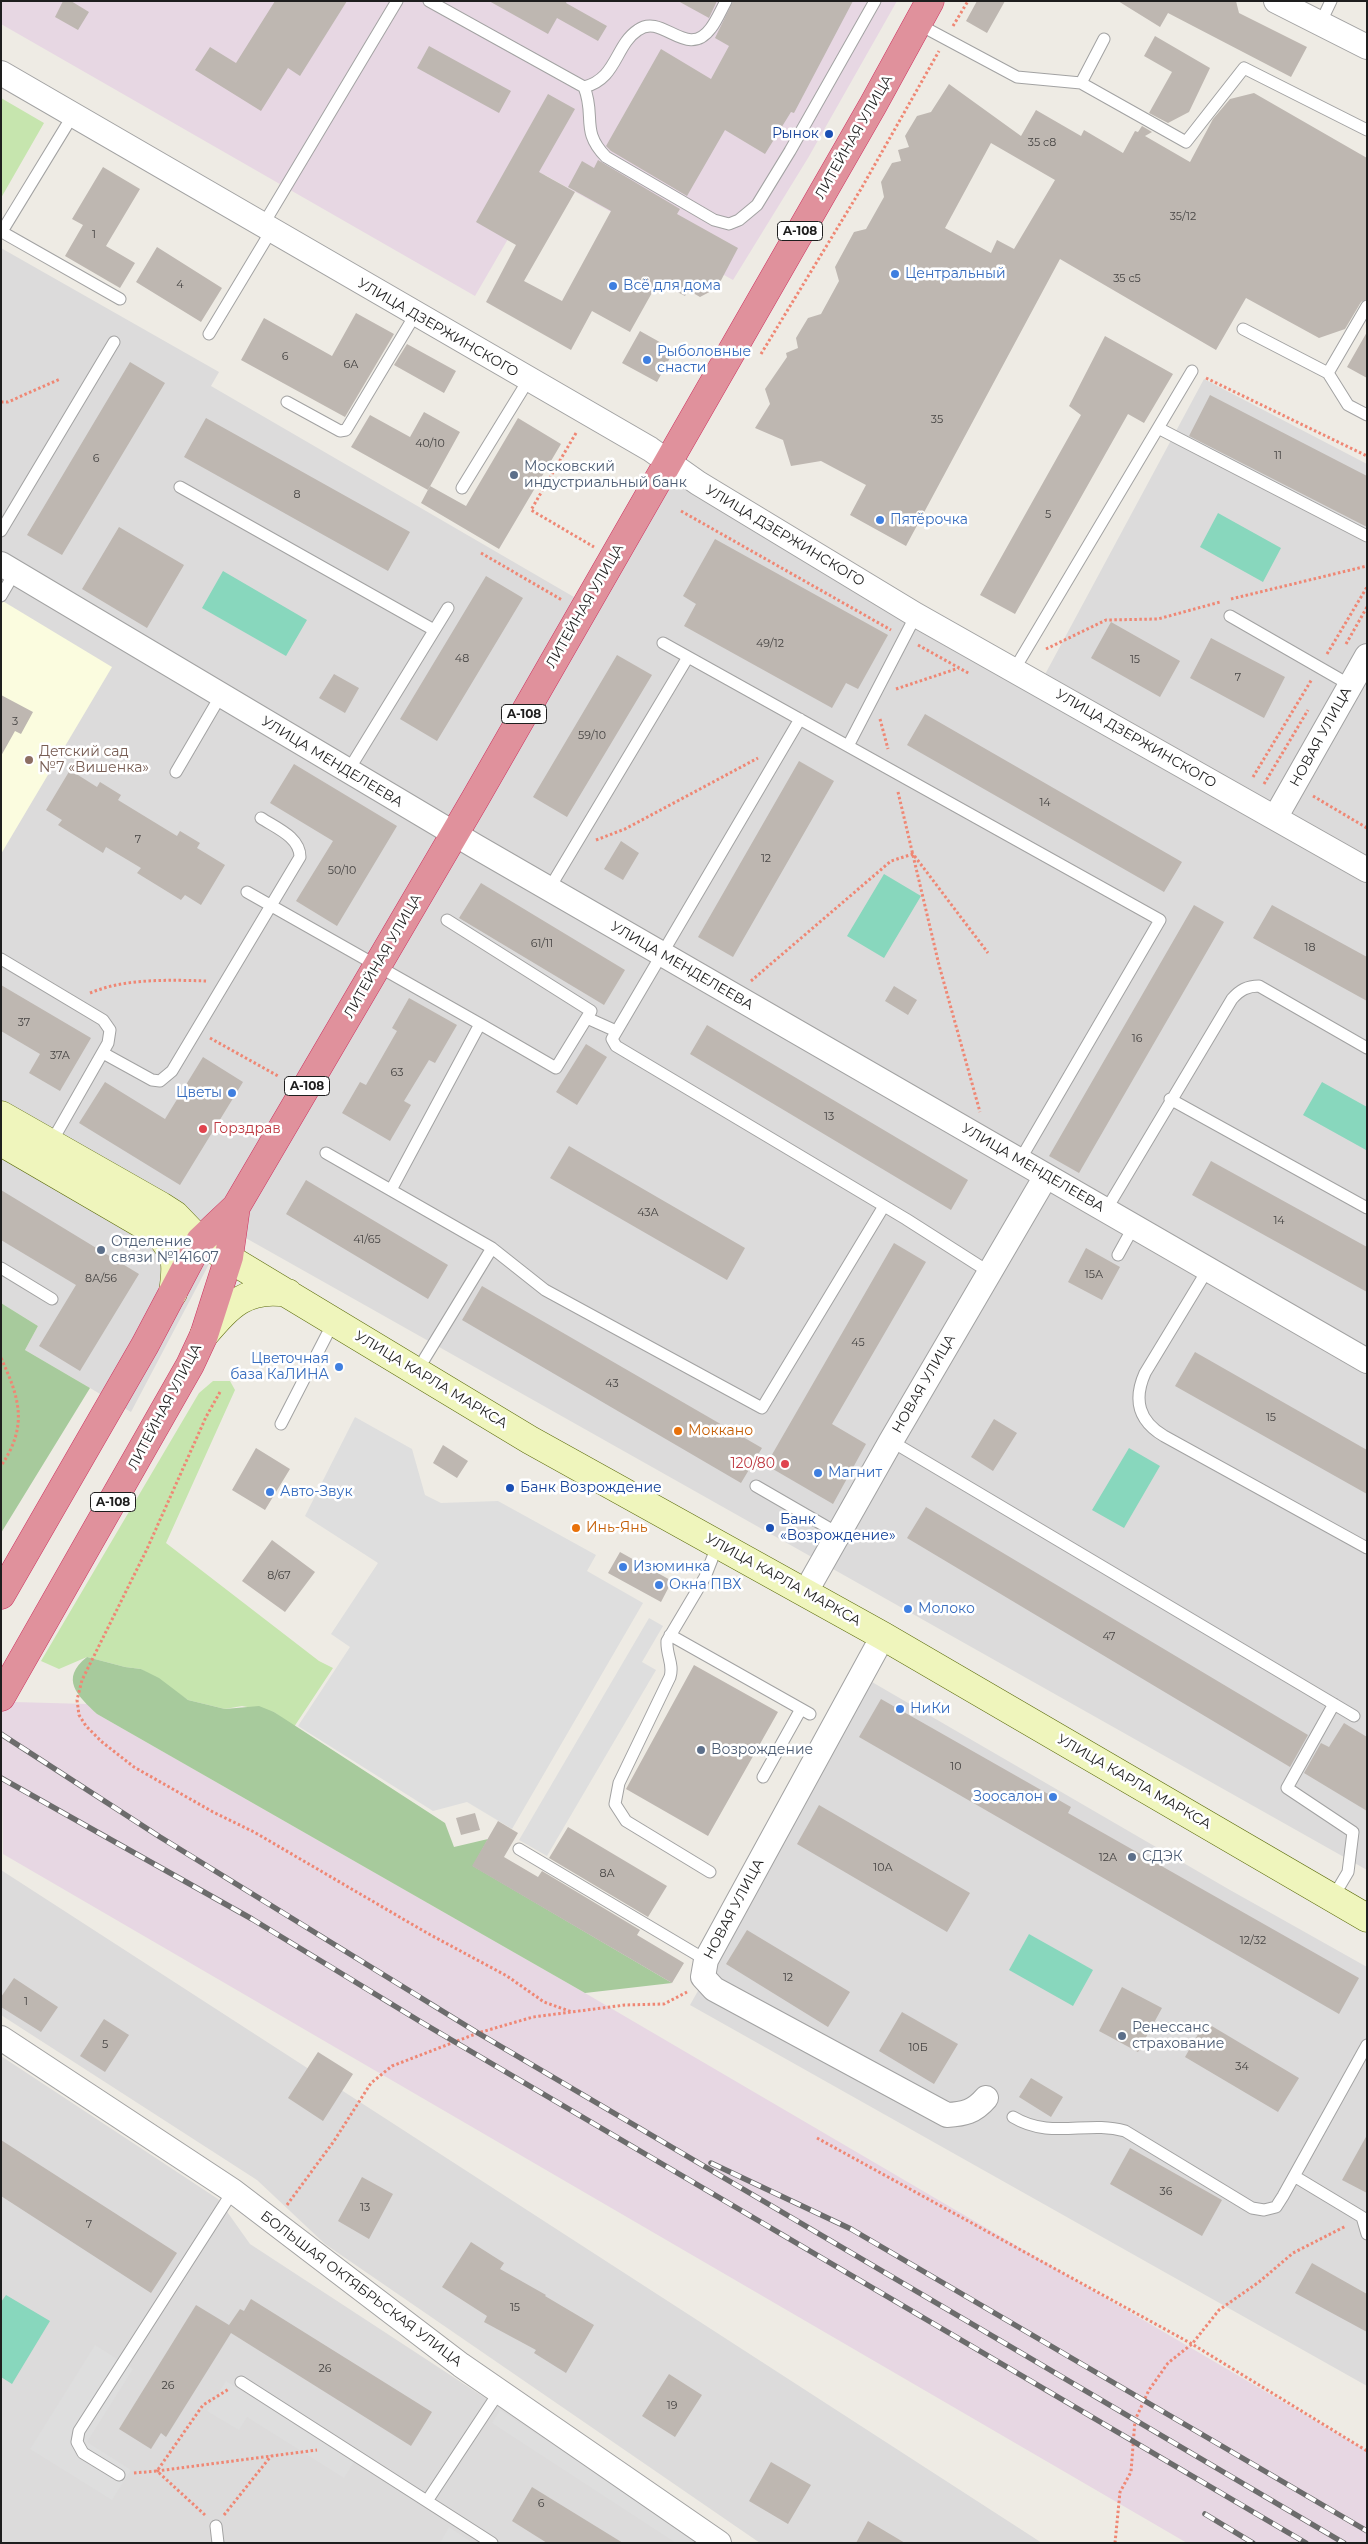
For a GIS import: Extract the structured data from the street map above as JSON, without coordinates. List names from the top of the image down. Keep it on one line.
{"streets":{"highway":["ЛИТЕЙНАЯ УЛИЦА","А-108"],"street":["УЛИЦА ДЗЕРЖИНСКОГО","НОВАЯ УЛИЦА","УЛИЦА МЕНДЕЛЕЕВА","УЛИЦА КАРЛА МАРКСА","БОЛЬШАЯ ОКТЯБРЬСКАЯ УЛИЦА"]},"crossings":[["ЛИТЕЙНАЯ УЛИЦА","А-108"],["ЛИТЕЙНАЯ УЛИЦА","УЛИЦА ДЗЕРЖИНСКОГО"],["ЛИТЕЙНАЯ УЛИЦА","УЛИЦА МЕНДЕЛЕЕВА"],["ЛИТЕЙНАЯ УЛИЦА","УЛИЦА КАРЛА МАРКСА"],["А-108","УЛИЦА КАРЛА МАРКСА"],["УЛИЦА ДЗЕРЖИНСКОГО","НОВАЯ УЛИЦА"],["НОВАЯ УЛИЦА","УЛИЦА МЕНДЕЛЕЕВА"],["НОВАЯ УЛИЦА","УЛИЦА КАРЛА МАРКСА"]],"places":["Рынок","Центральный","Всё для дома","Рыболовные снасти","Московский индустриальный банк","Пятёрочка","Детский сад №7 «Вишенка»","Цветы","Горздрав","Отделение связи №141607","Цветочная база КаЛИНА","Моккано","120/80","Магнит","Банк Возрождение","Авто-Звук","Инь-Янь","Банк «Возрождение»","Изюминка","Окна ПВХ","Молоко","НиКи","Возрождение","Зоосалон","СДЭК","Ренессанс страхование"],"house_numbers":["35 с8","35/12","1","35 с5","4","6","6А","35","40/10","11","6","8","5","49/12","48","15","7","3","59/10","14","7","12","50/10","61/11","18","37","16","37А","63","13","43А","14","41/65","15А","8А/56","45","43","15","8/67","47","10","12А","10А","8А","12/32","12","1","5","10Б","34","36","13","7","15","26","26","19","6"]}
